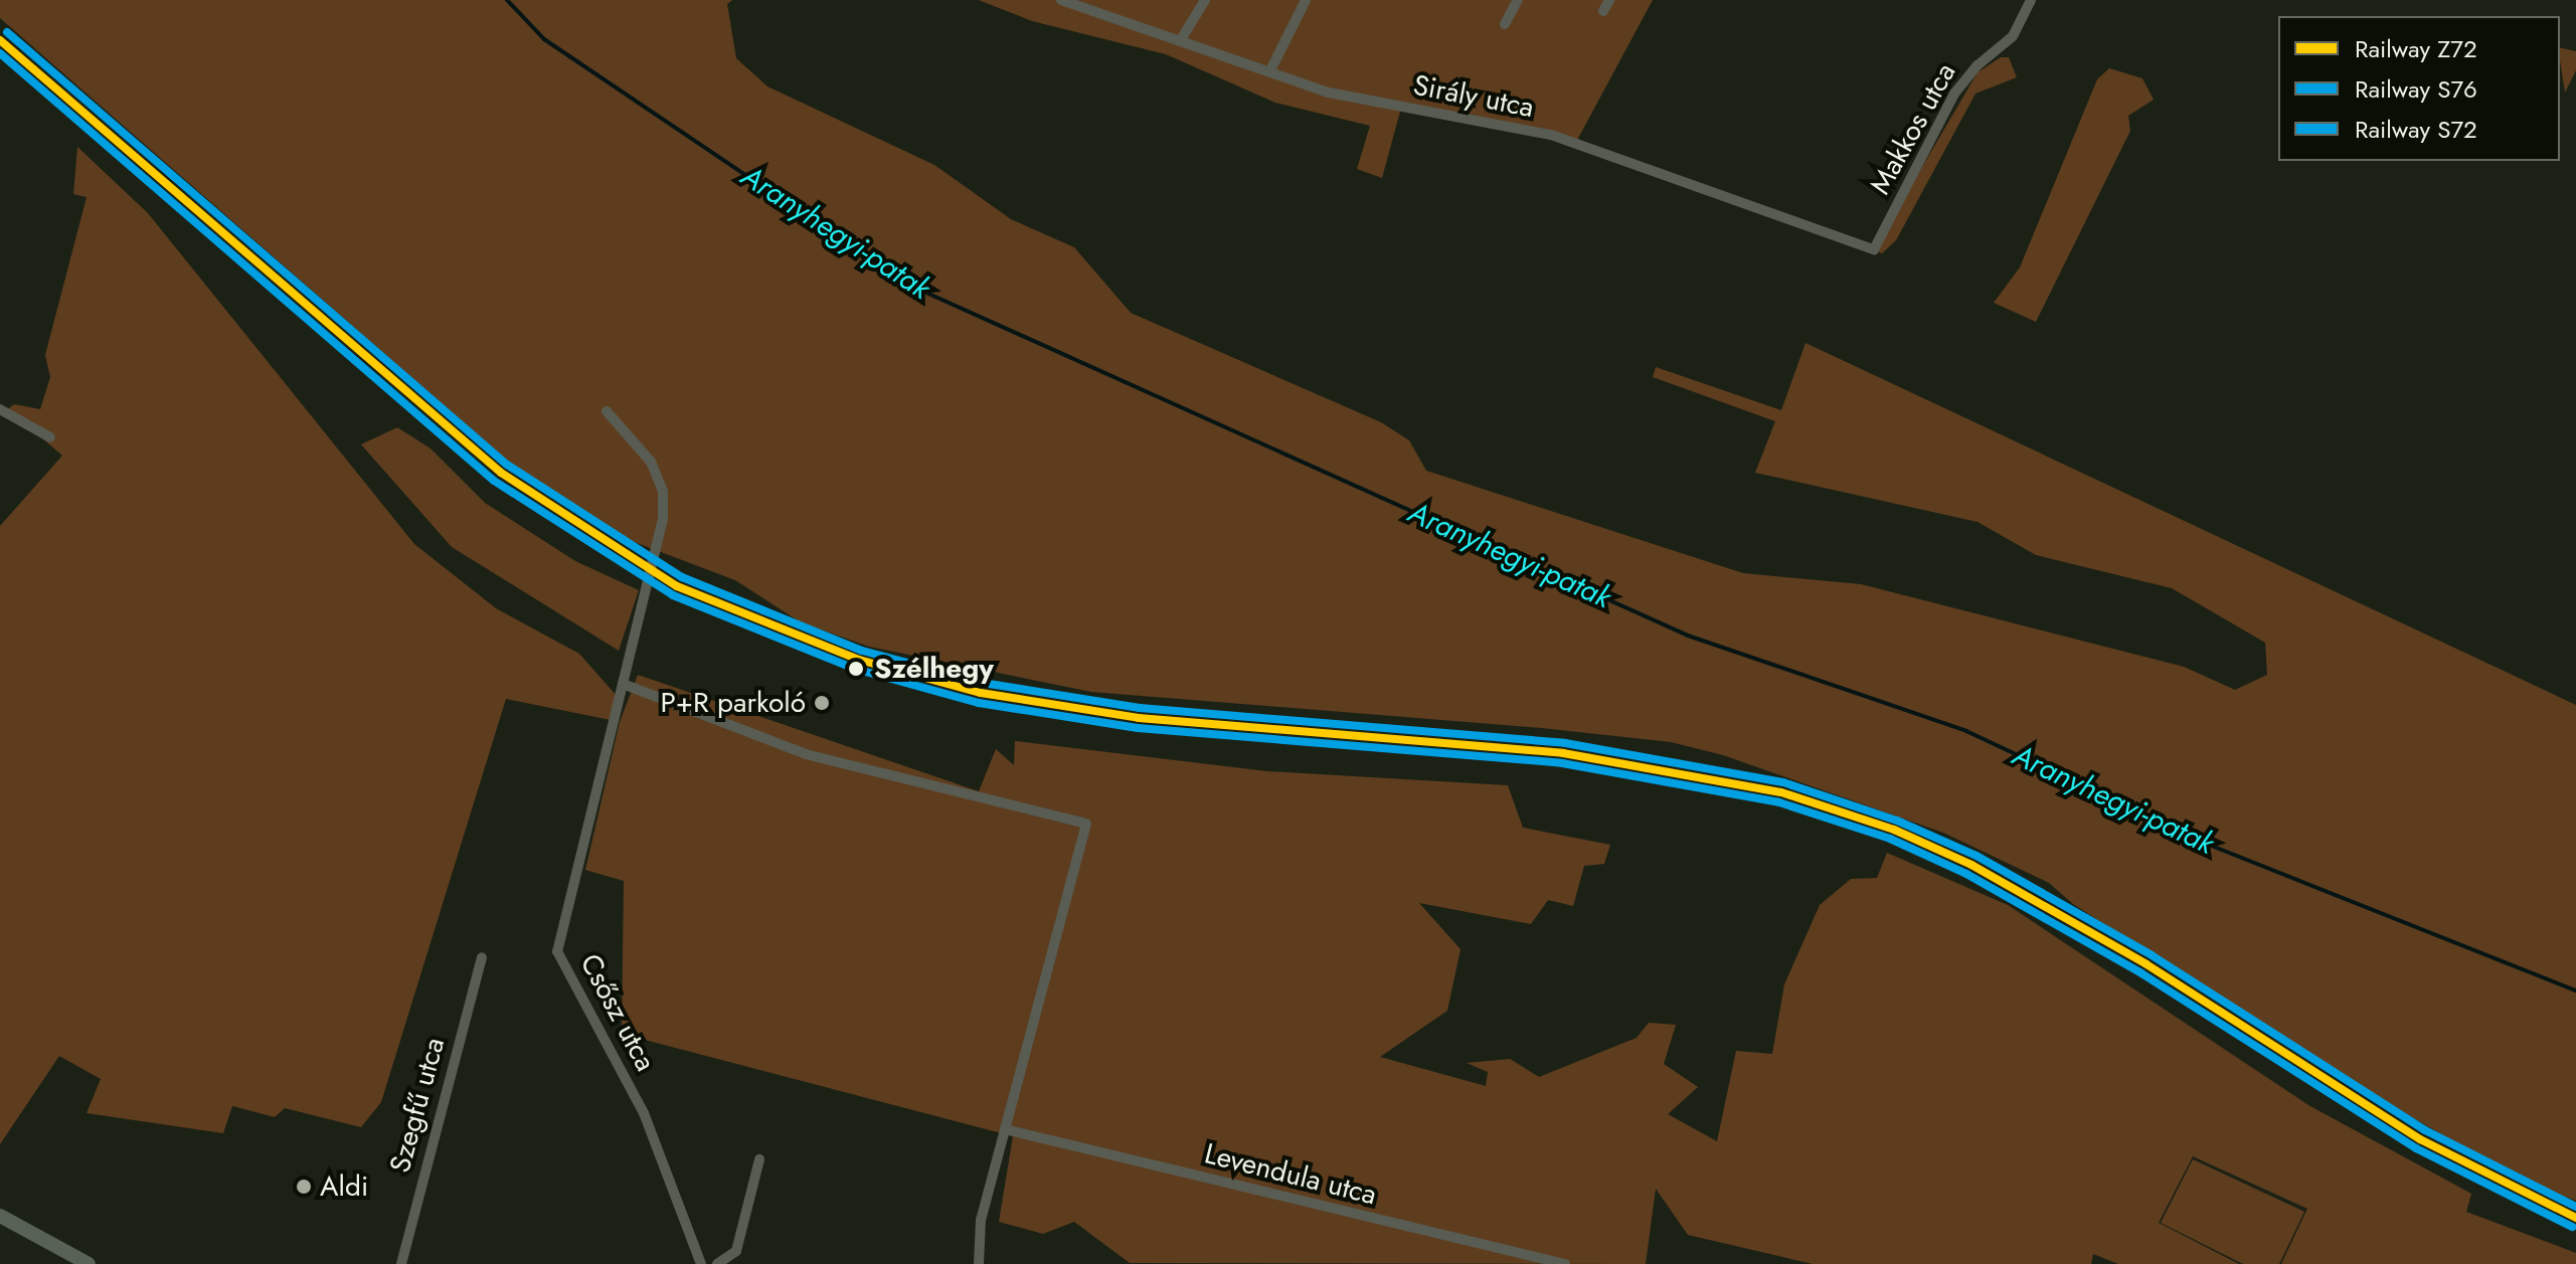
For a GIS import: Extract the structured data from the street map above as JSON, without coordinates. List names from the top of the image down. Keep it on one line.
{"streets":{"street":["Sirály utca","Makkos utca","Csősz utca","Szegfű utca","Levendula utca"]},"crossings":[["Sirály utca","Makkos utca"]],"water":["Aranyhegyi-patak"],"places":["Szélhegy","P+R parkoló","Aldi"],"lines":["rail line S72","rail line Z72","rail line S76"],"legend":["Railway Z72","Railway S76","Railway S72"]}
